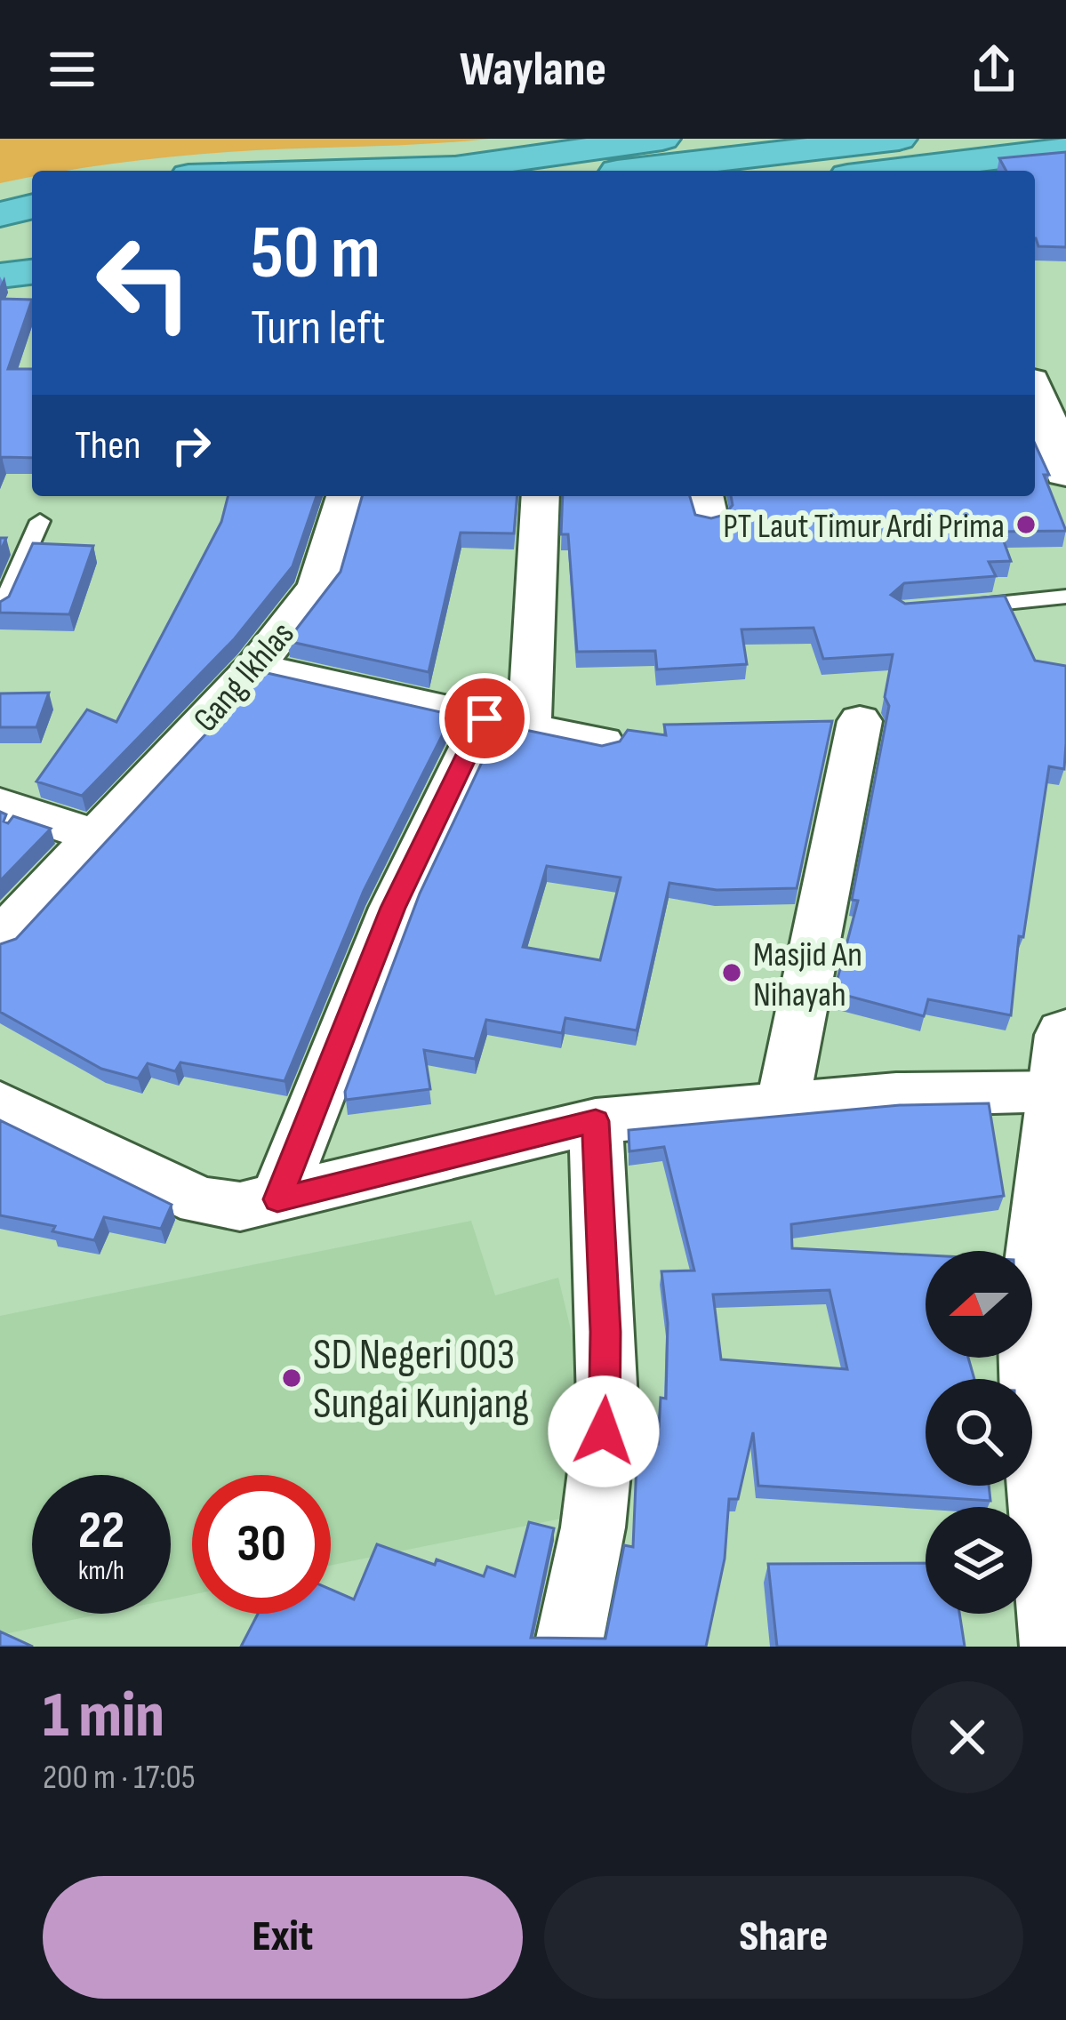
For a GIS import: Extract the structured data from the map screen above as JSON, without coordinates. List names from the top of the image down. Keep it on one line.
{"streets":{"street":["Gang Ikhlas"]},"places":["PT Laut Timur Ardi Prima","Masjid An Nihayah","SD Negeri 003 Sungai Kunjang"],"north":"left","page":{"header":"Waylane","turn":["50 m","Turn left"],"then":"Then","speed":"22 km/h","limit":"30","heading":["1 min","200 m · 17:05"],"buttons":["Exit","Share"]}}
